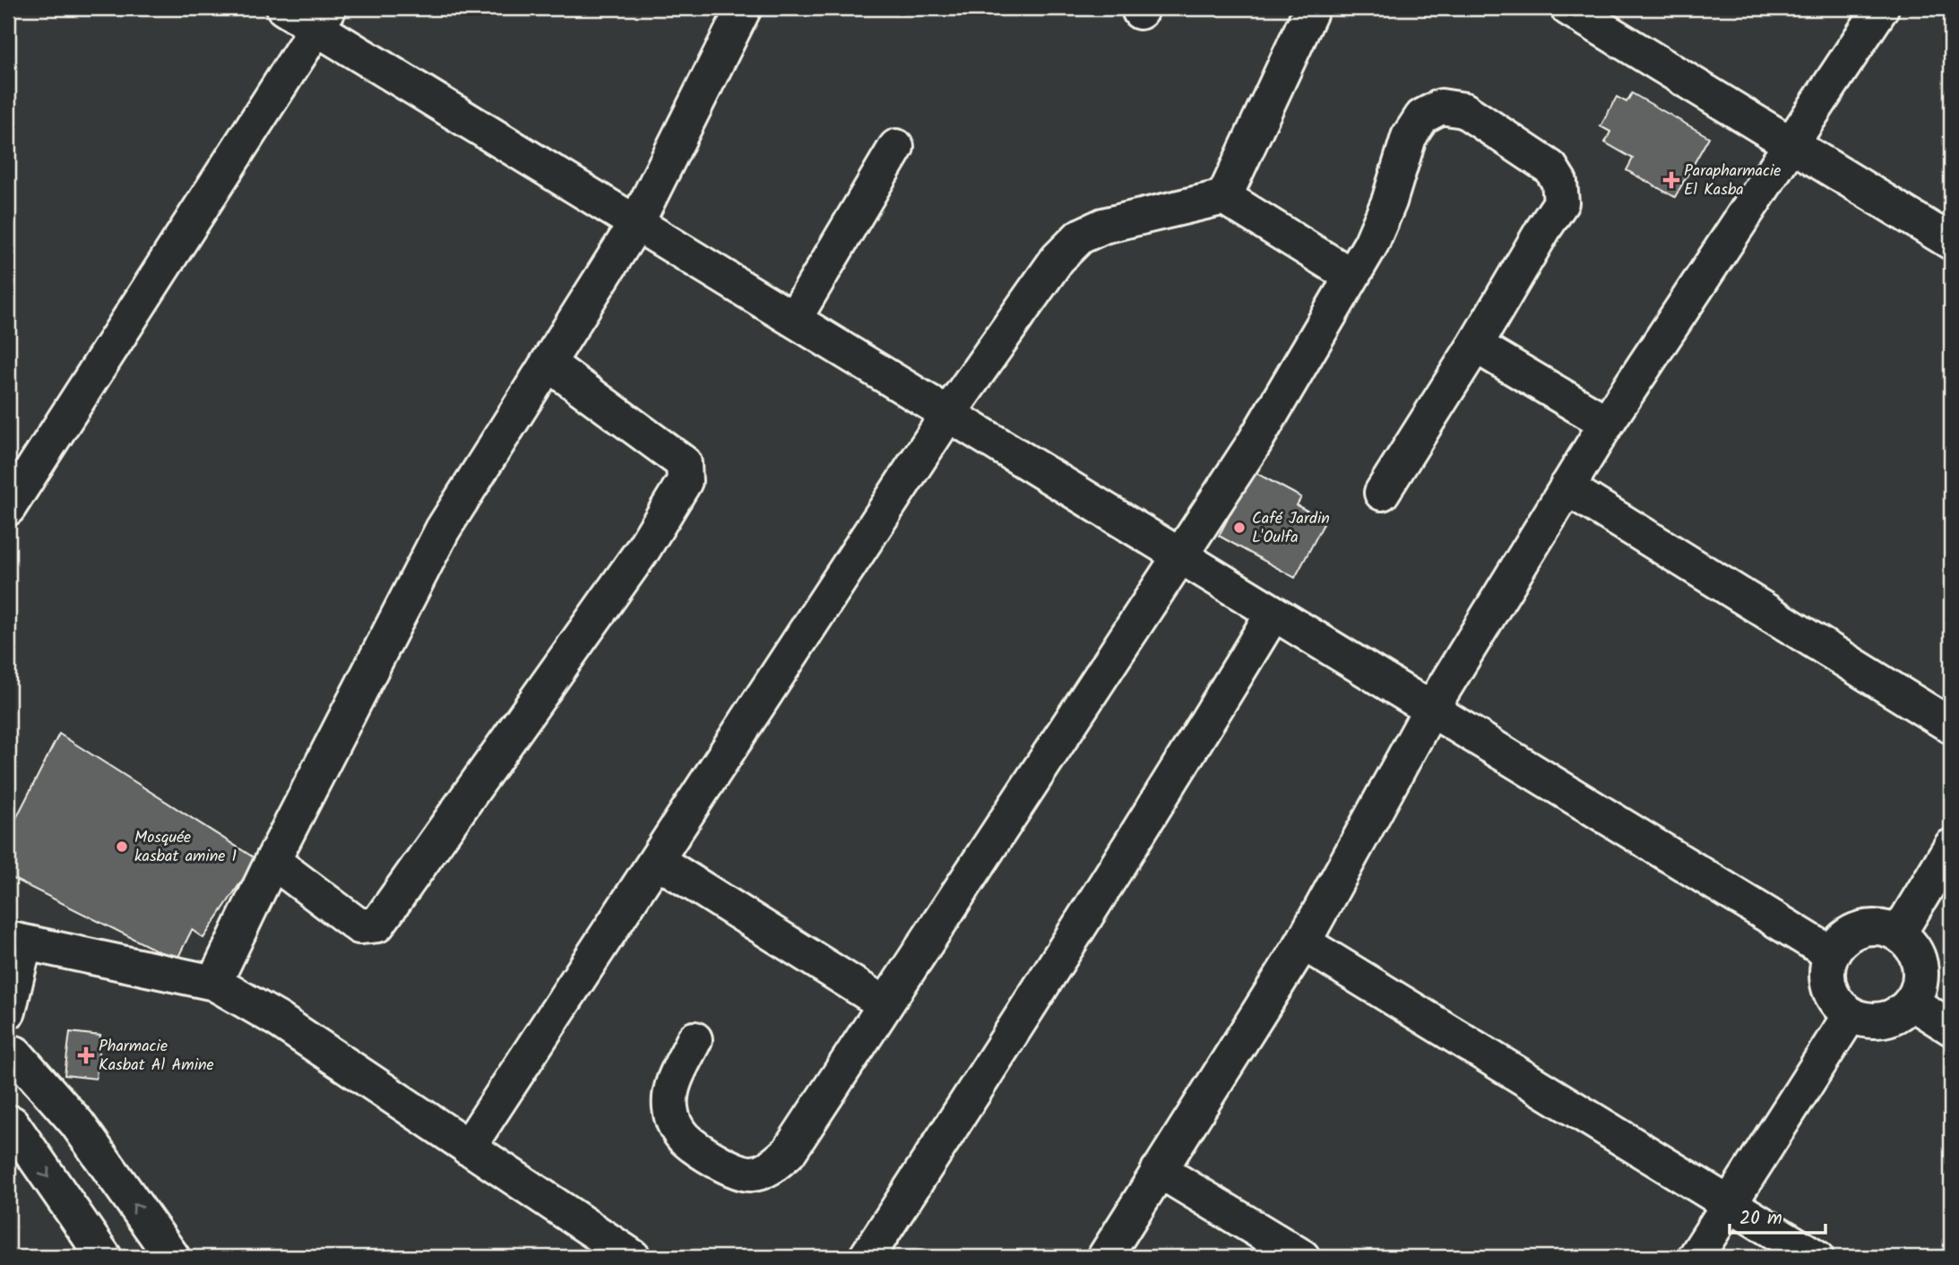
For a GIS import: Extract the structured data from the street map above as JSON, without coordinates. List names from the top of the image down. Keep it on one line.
{"places":{"health":["Parapharmacie El Kasba","Pharmacie Kasbat Al Amine"],"other":["Café Jardin L'Oulfa","Mosquée kasbat amine 1"]},"scale_bar":"20 m"}
